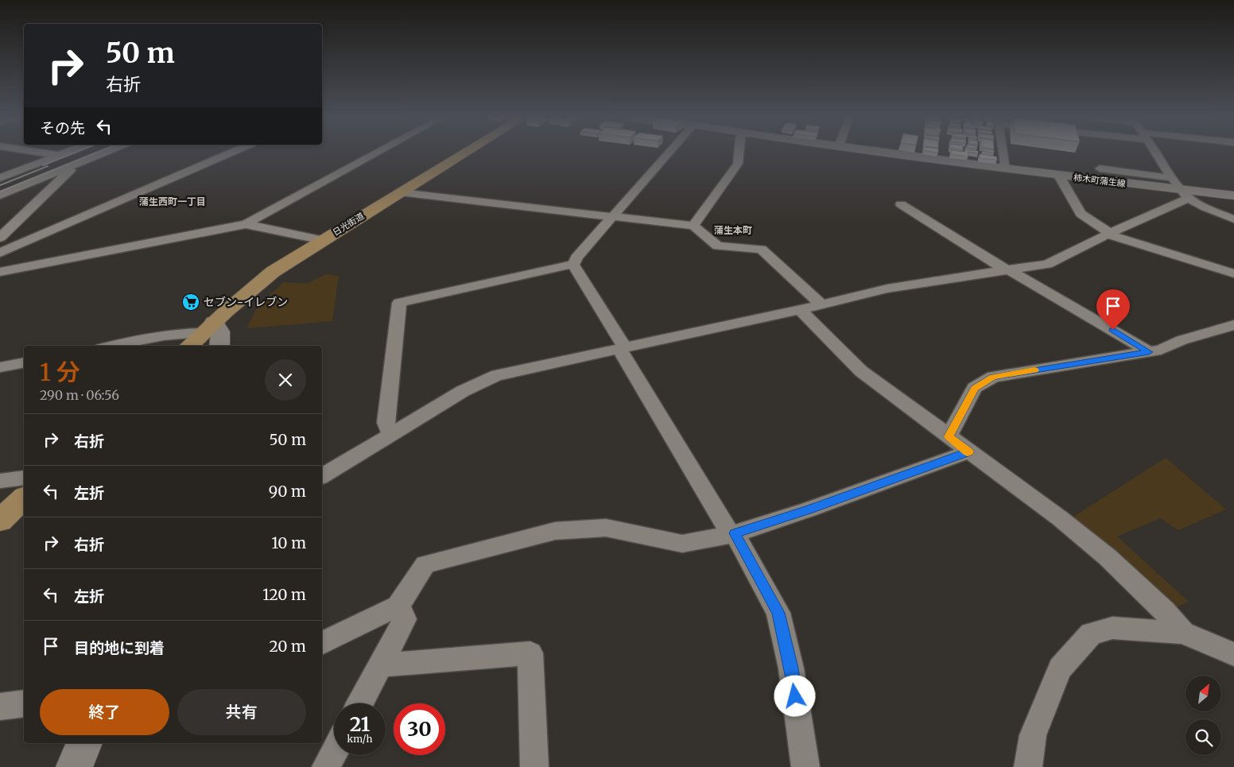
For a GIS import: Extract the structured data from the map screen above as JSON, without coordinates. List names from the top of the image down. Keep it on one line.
{"streets":{"main road":["柿木町蒲生線","日光街道"]},"districts":["蒲生西町一丁目","蒲生本町"],"places":{"supermarket":["セブン-イレブン"]},"north":"top right","page":{"turn":["50 m","右折"],"then":"その先","heading":["1 分","290 m · 06:56"],"list":[{"name":"右折","value":"50 m"},{"name":"左折","value":"90 m"},{"name":"右折","value":"10 m"},{"name":"左折","value":"120 m"},{"name":"目的地に到着","value":"20 m"}],"buttons":["終了","共有"],"speed":"21 km/h","limit":"30"}}
